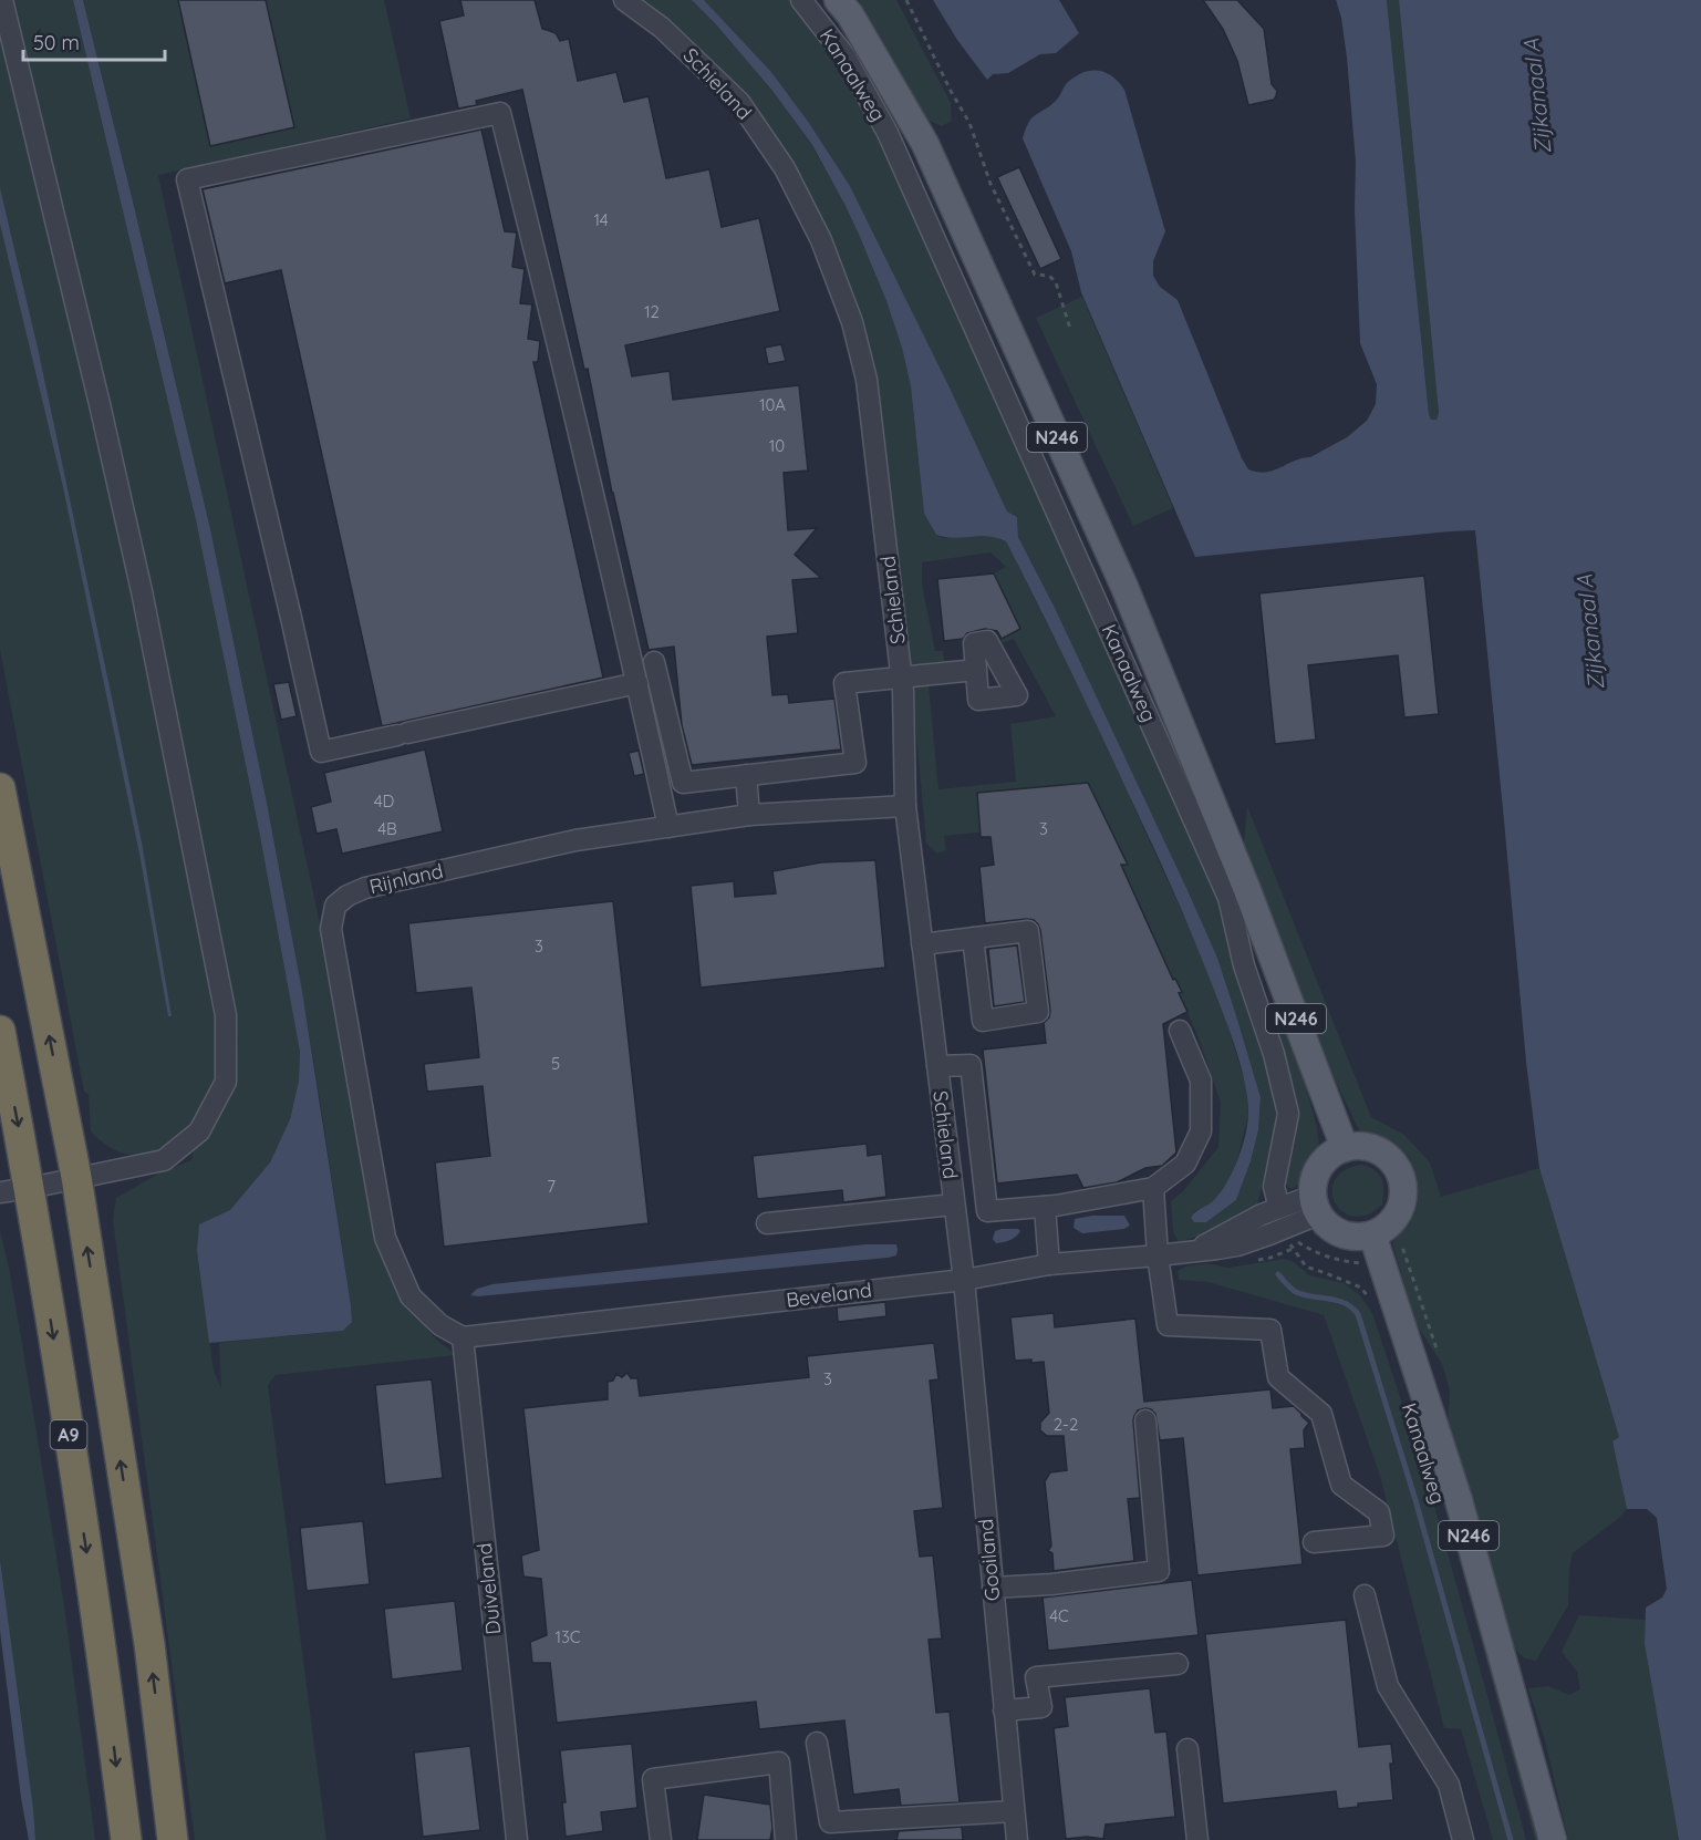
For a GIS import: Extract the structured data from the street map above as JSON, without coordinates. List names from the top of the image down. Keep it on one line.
{"streets":{"highway":["A9"],"main road":["Kanaalweg","N246"],"street":["Schieland","Rijnland","Beveland","Gooiland","Duiveland"]},"crossings":[["Kanaalweg","Beveland"],["Schieland","Rijnland"],["Schieland","Beveland"],["Schieland","Gooiland"],["Rijnland","Beveland"],["Rijnland","Duiveland"],["Beveland","Gooiland"],["Beveland","Duiveland"]],"water":["Zijkanaal A"],"house_numbers":["14","12","10A","10","4D","4B","3","3","5","7","3","2-2","4C","13C"],"scale_bar":"50 m"}
